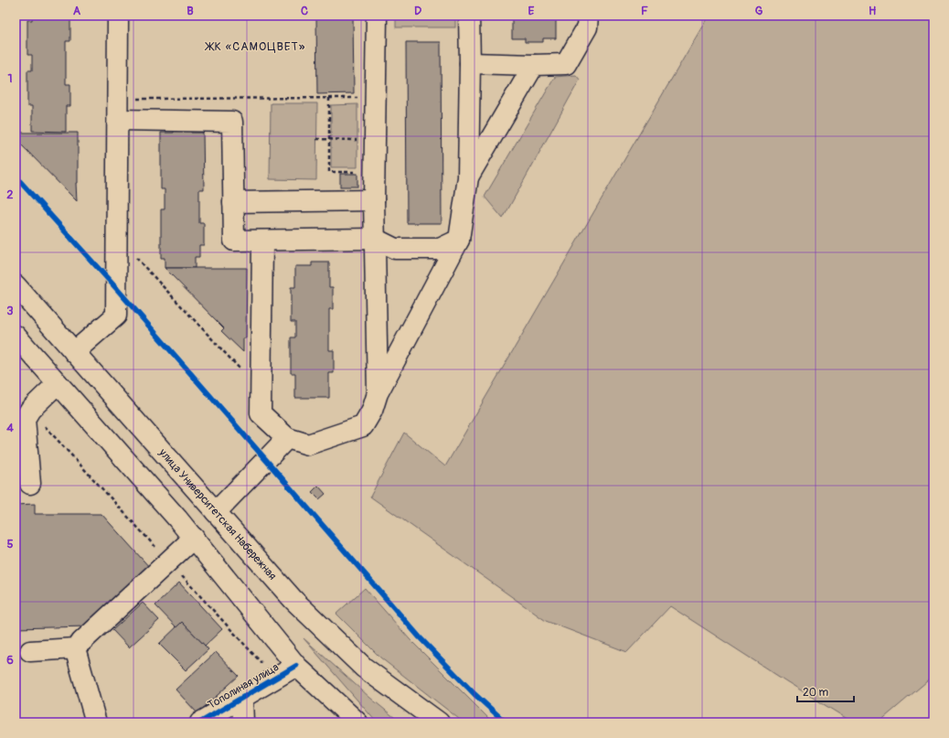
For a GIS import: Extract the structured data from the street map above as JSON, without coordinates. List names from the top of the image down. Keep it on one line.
{"streets":{"main road":["улица Университетская Набережная","Тополиная улица"]},"districts":["ЖК «САМОЦВЕТ»"],"scale_bar":"20 m","grid":{"columns":["A","B","C","D","E","F","G","H"],"rows":["1","2","3","4","5","6"]}}
